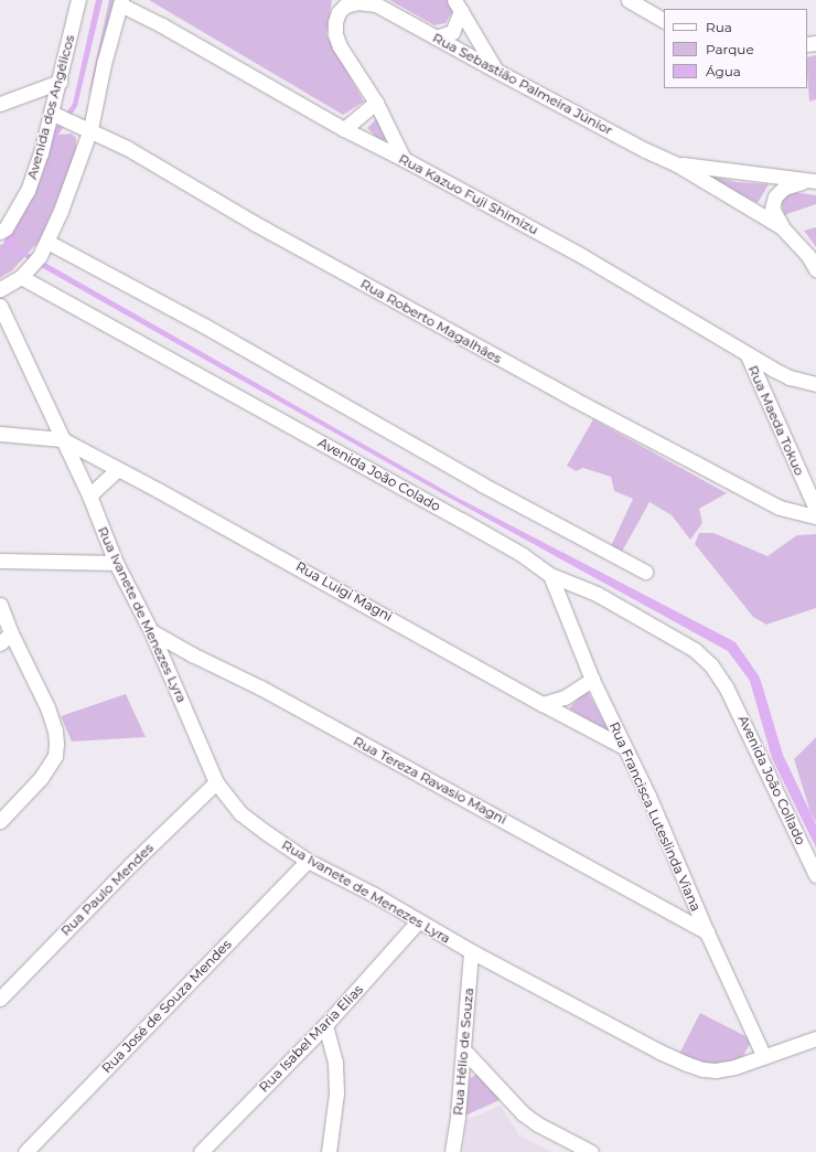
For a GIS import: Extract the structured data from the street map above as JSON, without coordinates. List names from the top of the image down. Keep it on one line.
{"streets":{"street":["Rua Sebastião Palmeira Júnior","Avenida dos Angélicos","Rua Kazuo Fuji Shimizu","Rua Roberto Magalhães","Rua Maeda Tokuo","Avenida João Colado","Rua Luigi Magni","Rua Ivanete de Menezes Lyra","Rua Tereza Ravasio Magni","Avenida João Collado","Rua Francisca Luteslinda Viana","Rua Paulo Mendes","Rua José de Souza Mendes","Rua Isabel Maria Elias","Rua Hélio de Souza"]},"crossings":[["Avenida dos Angélicos","Rua Roberto Magalhães"],["Rua Kazuo Fuji Shimizu","Rua Maeda Tokuo"],["Avenida João Colado","Avenida João Collado"],["Avenida João Colado","Rua Francisca Luteslinda Viana"],["Rua Luigi Magni","Rua Ivanete de Menezes Lyra"],["Rua Luigi Magni","Rua Francisca Luteslinda Viana"],["Rua Ivanete de Menezes Lyra","Rua Tereza Ravasio Magni"],["Rua Ivanete de Menezes Lyra","Rua Francisca Luteslinda Viana"],["Rua Ivanete de Menezes Lyra","Rua Paulo Mendes"],["Rua Ivanete de Menezes Lyra","Rua José de Souza Mendes"],["Rua Ivanete de Menezes Lyra","Rua Isabel Maria Elias"],["Rua Ivanete de Menezes Lyra","Rua Hélio de Souza"],["Rua Tereza Ravasio Magni","Rua Francisca Luteslinda Viana"]],"legend":["Rua","Parque","Água"]}
